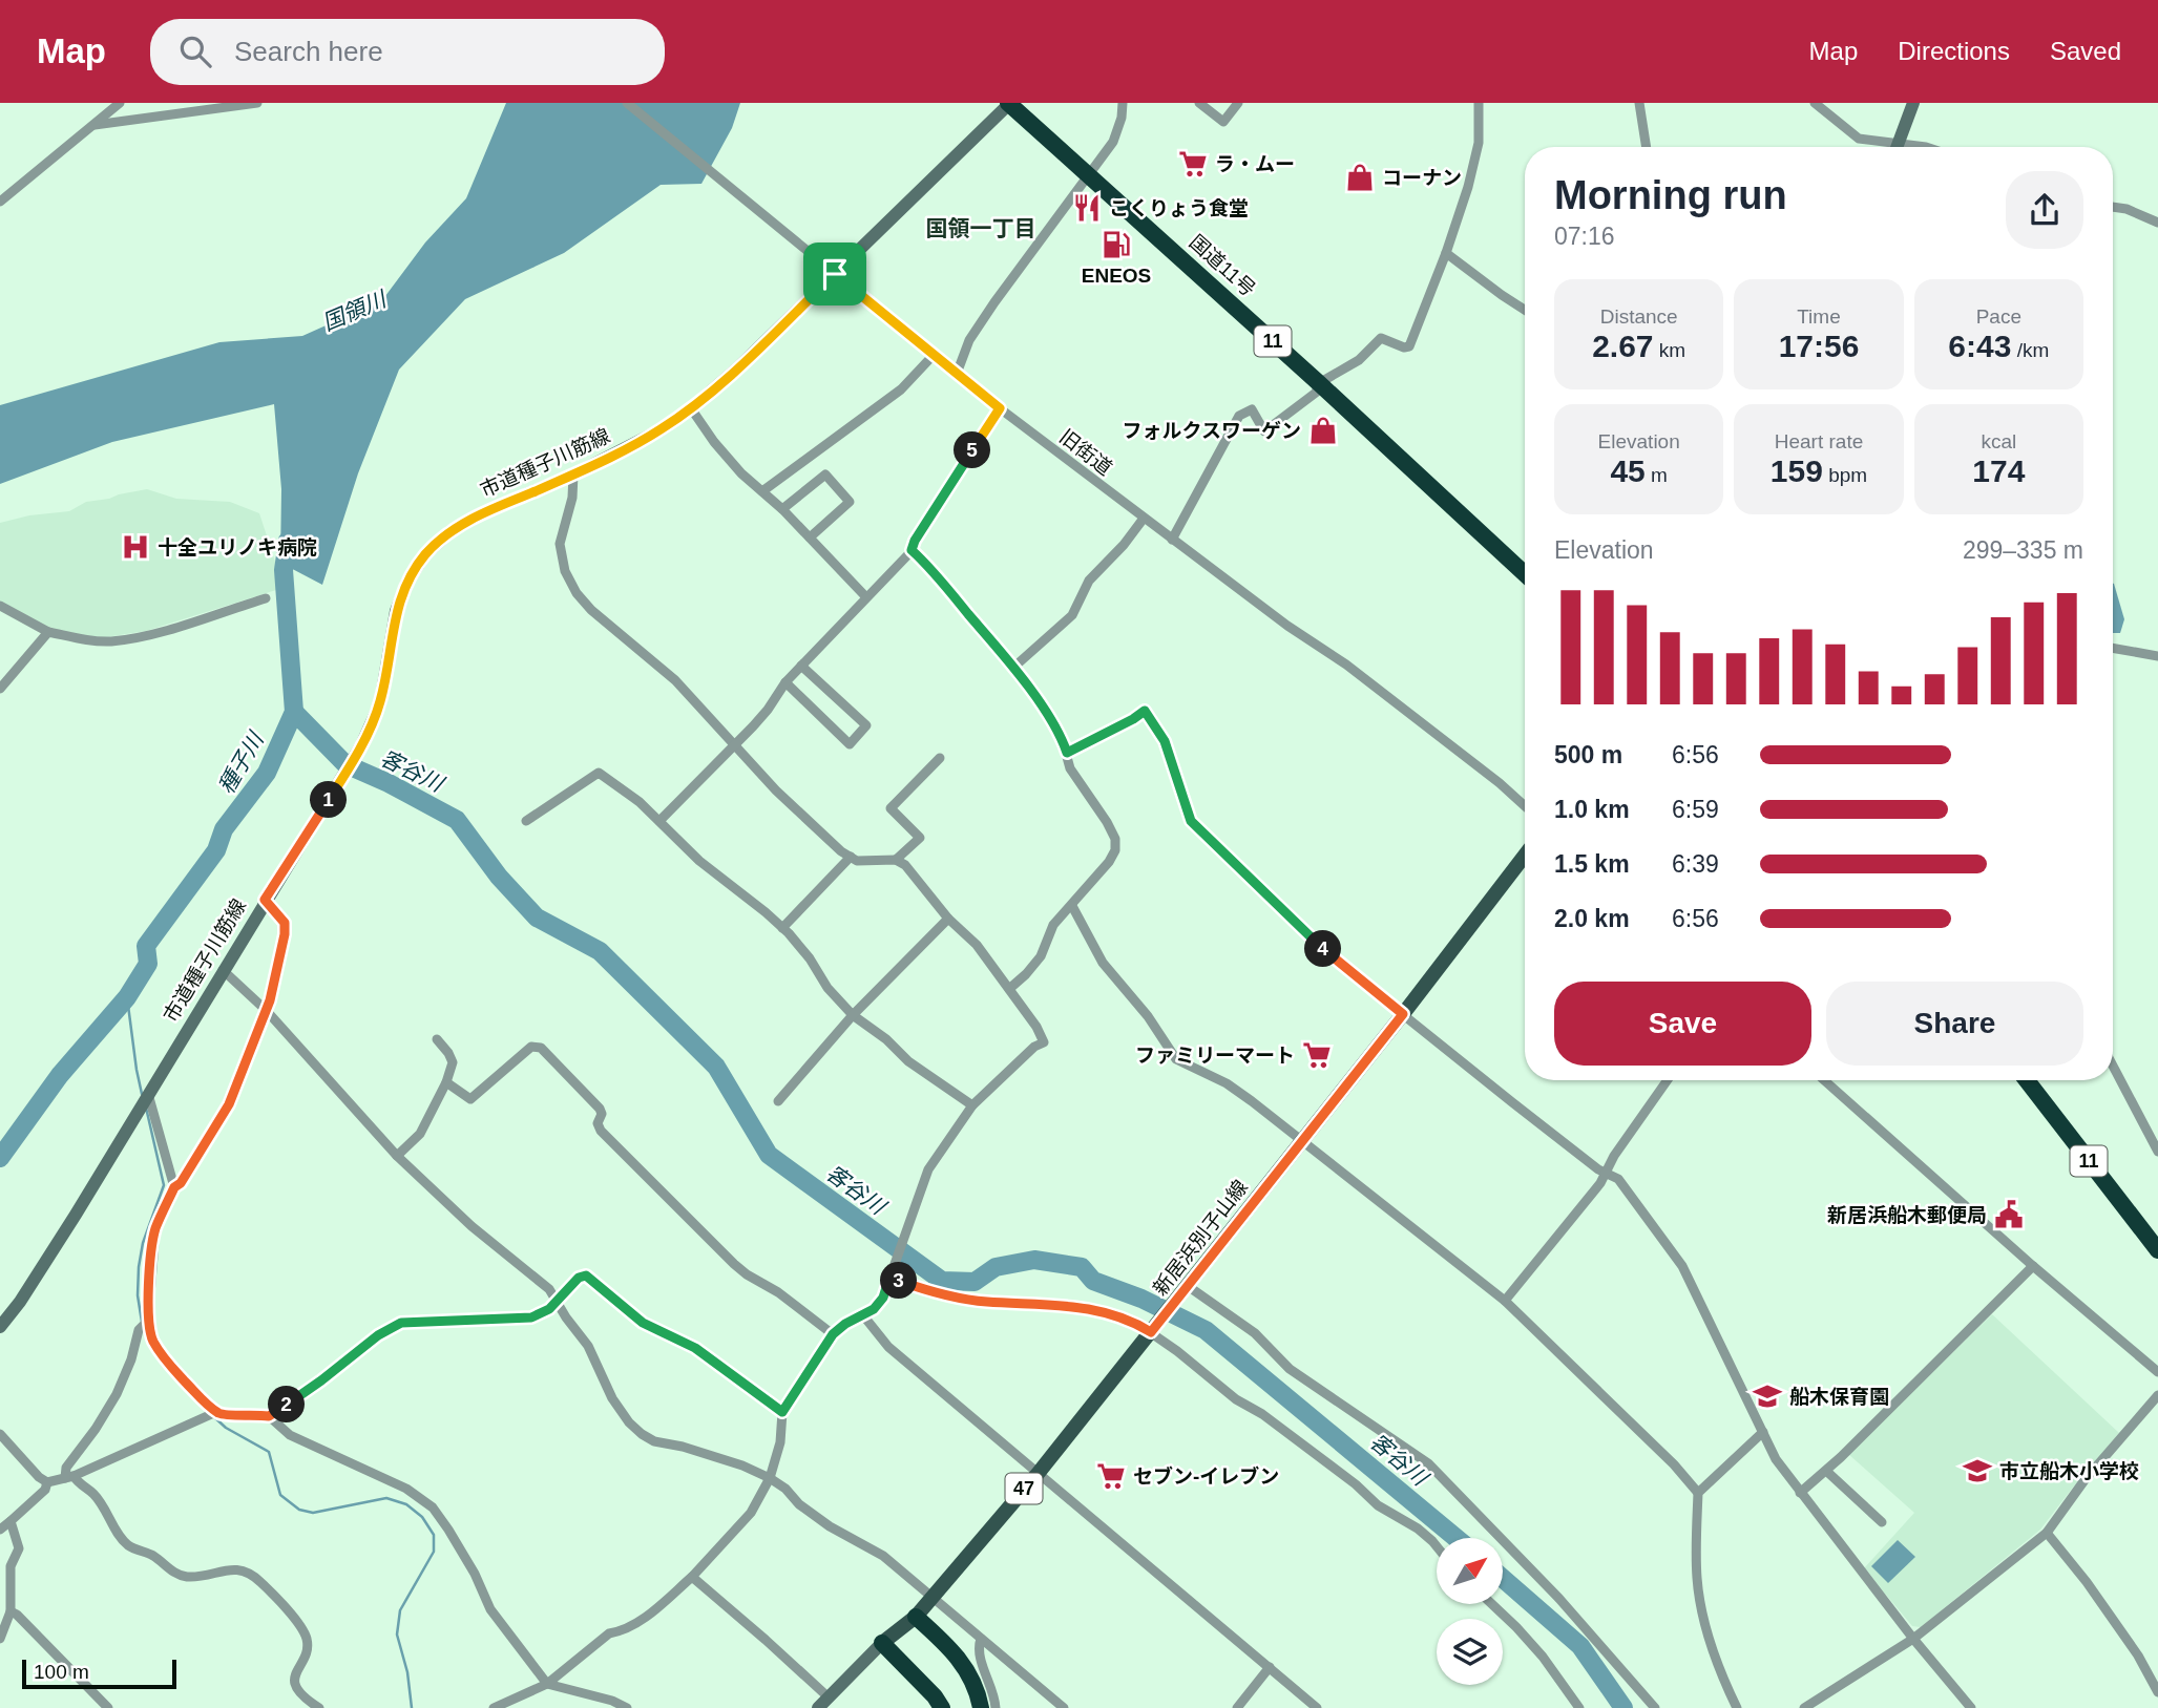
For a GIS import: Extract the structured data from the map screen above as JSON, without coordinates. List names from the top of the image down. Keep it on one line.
{"streets":{"highway":["国道11号","11"],"main road":["新居浜別子山線","47"],"street":["旧街道","市道種子川筋線"]},"crossings":[["国道11号","市道種子川筋線"],["旧街道","市道種子川筋線"]],"districts":["国領一丁目"],"water":["国領川","種子川","客谷川"],"places":{"supermarket":["ラ・ムー","ファミリーマート","セブン-イレブン"],"shop":["コーナン","フォルクスワーゲン"],"restaurant":["こくりょう食堂"],"fuel station":["ENEOS"],"hospital":["十全ユリノキ病院"],"public building":["新居浜船木郵便局"],"school or university":["船木保育園","市立船木小学校"]},"scale_bar":"100 m","north":"top right","page":{"header":"Map","search":"Search here","nav":["Map","Directions","Saved"],"heading":["Morning run","07:16"],"stats":[["Distance","2.67 km"],["Time","17:56"],["Pace","6:43 /km"],["Elevation","45 m"],["Heart rate","159 bpm"],["kcal","174"]],"pins":["5","1","4","3","2"],"chart":["Elevation","299–335 m"],"list":[{"name":"500 m","note":"6:56"},{"name":"1.0 km","note":"6:59"},{"name":"1.5 km","note":"6:39"},{"name":"2.0 km","note":"6:56"}],"buttons":["Save","Share"],"scale":"100 m"}}
